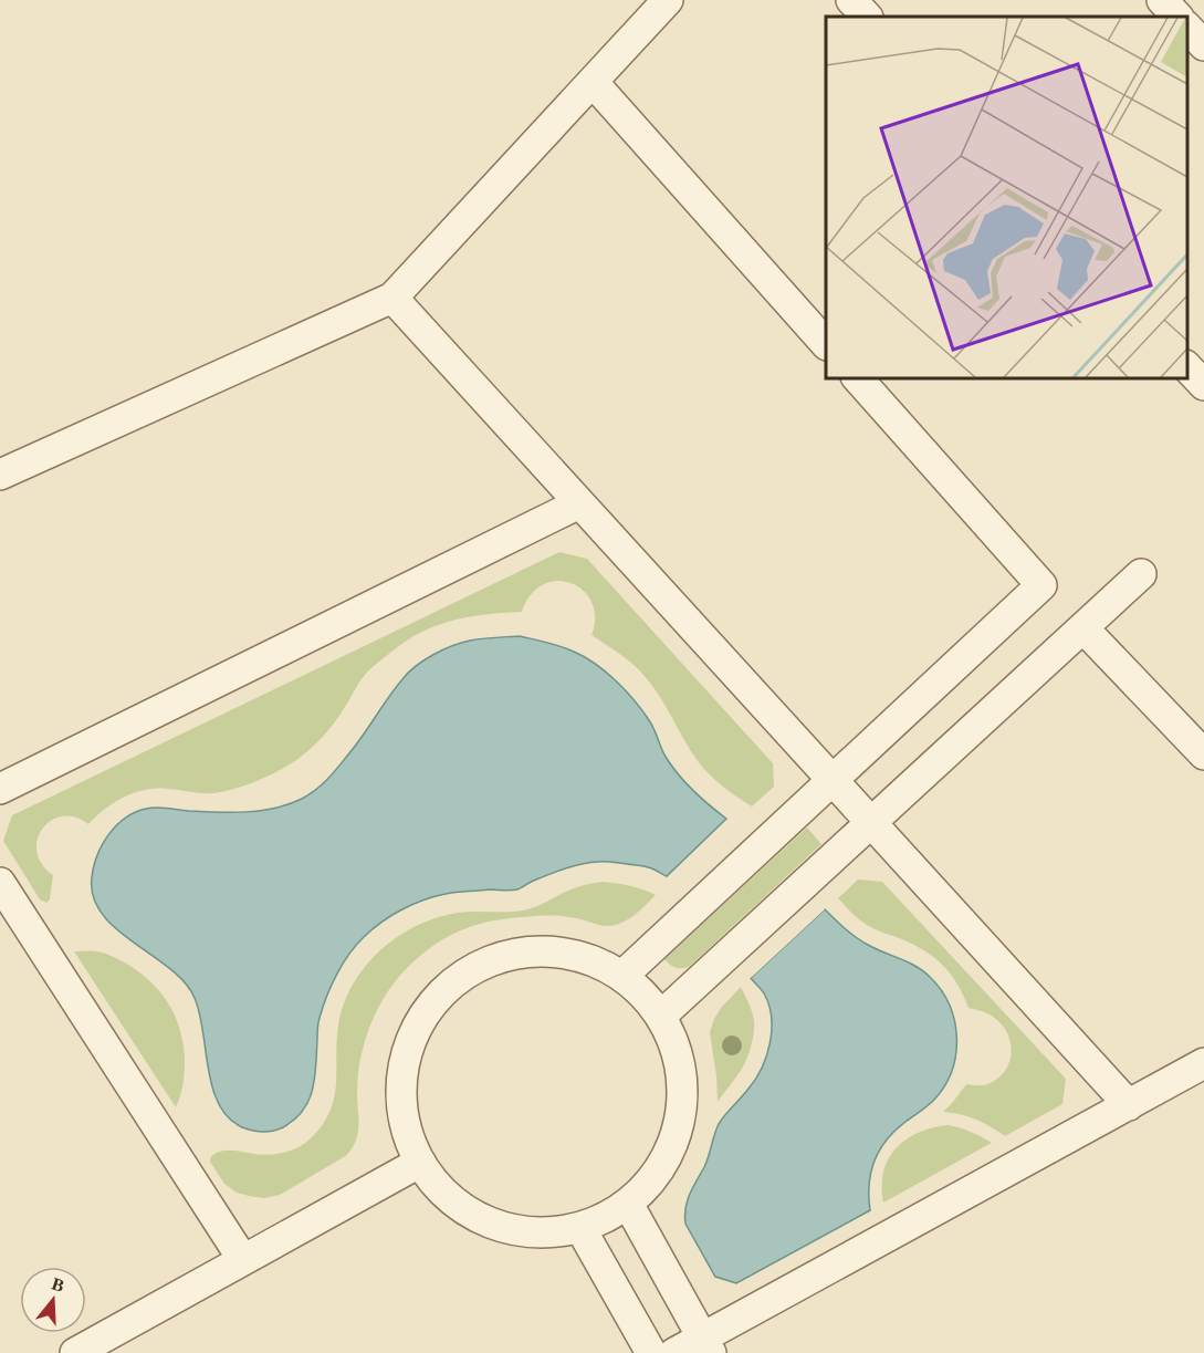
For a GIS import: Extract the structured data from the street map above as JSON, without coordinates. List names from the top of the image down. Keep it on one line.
{"north":"top"}
